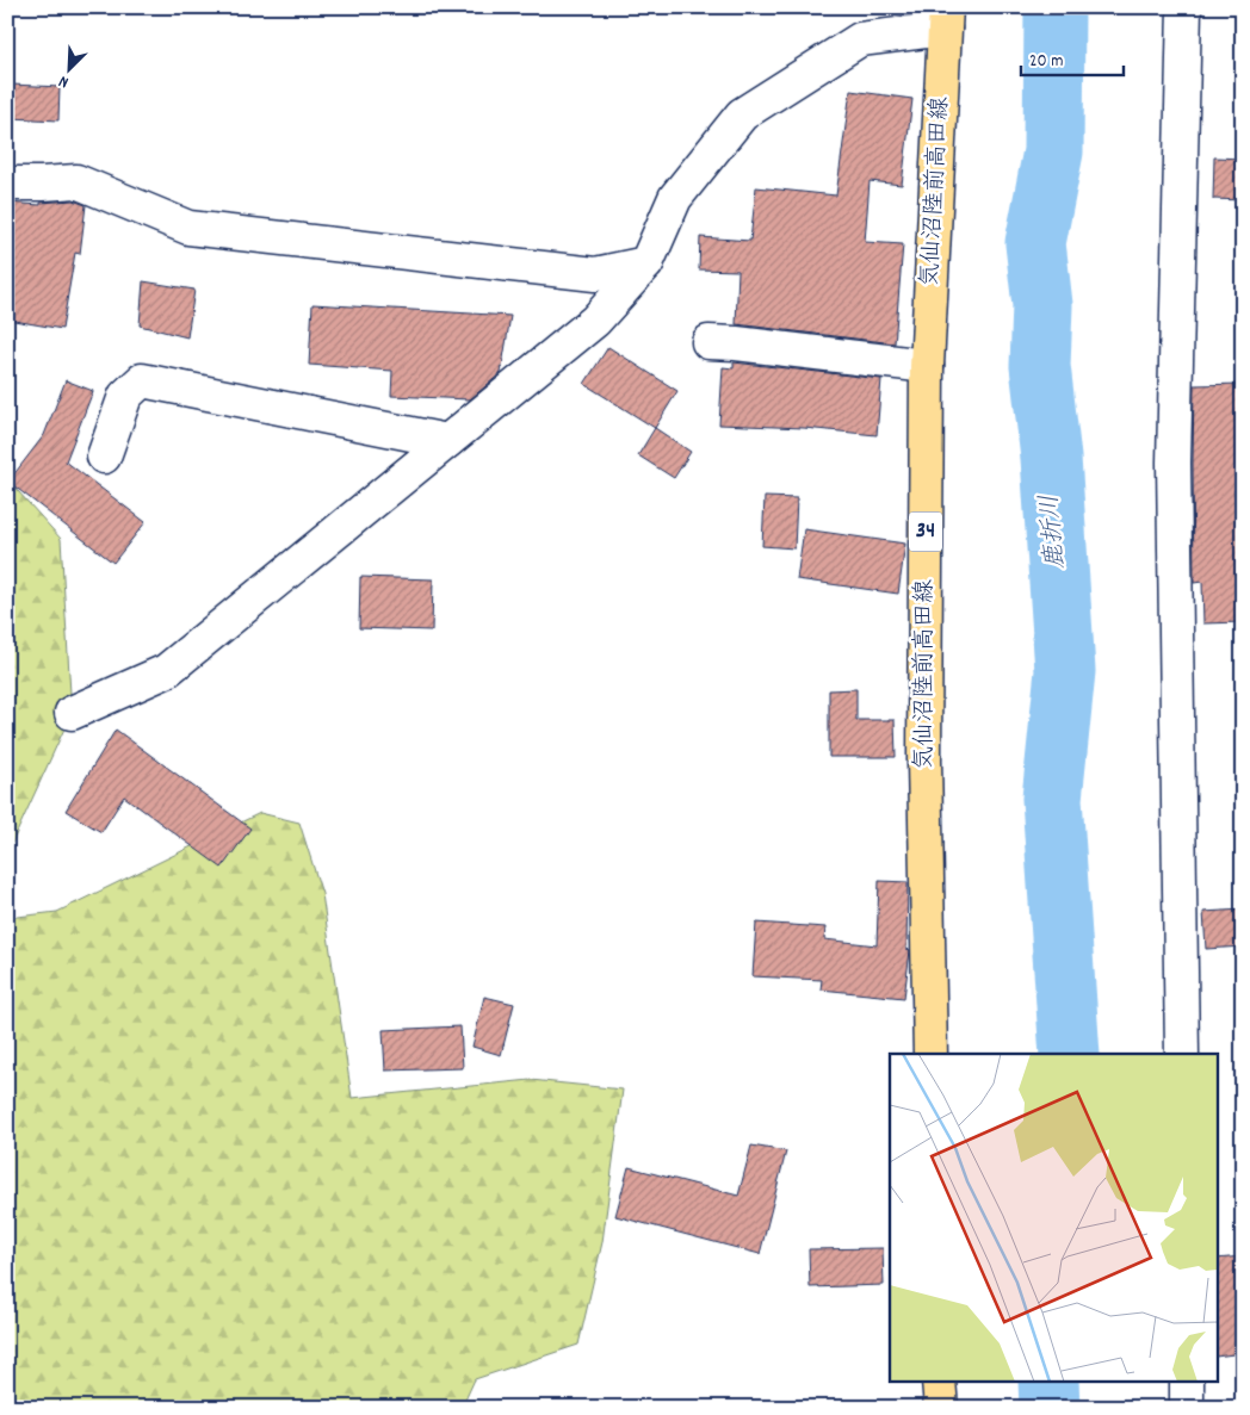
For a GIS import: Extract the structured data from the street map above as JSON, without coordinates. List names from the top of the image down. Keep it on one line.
{"streets":{"main road":["気仙沼陸前高田線","34"]},"water":["鹿折川"],"scale_bar":"20 m","north":"bottom left"}
